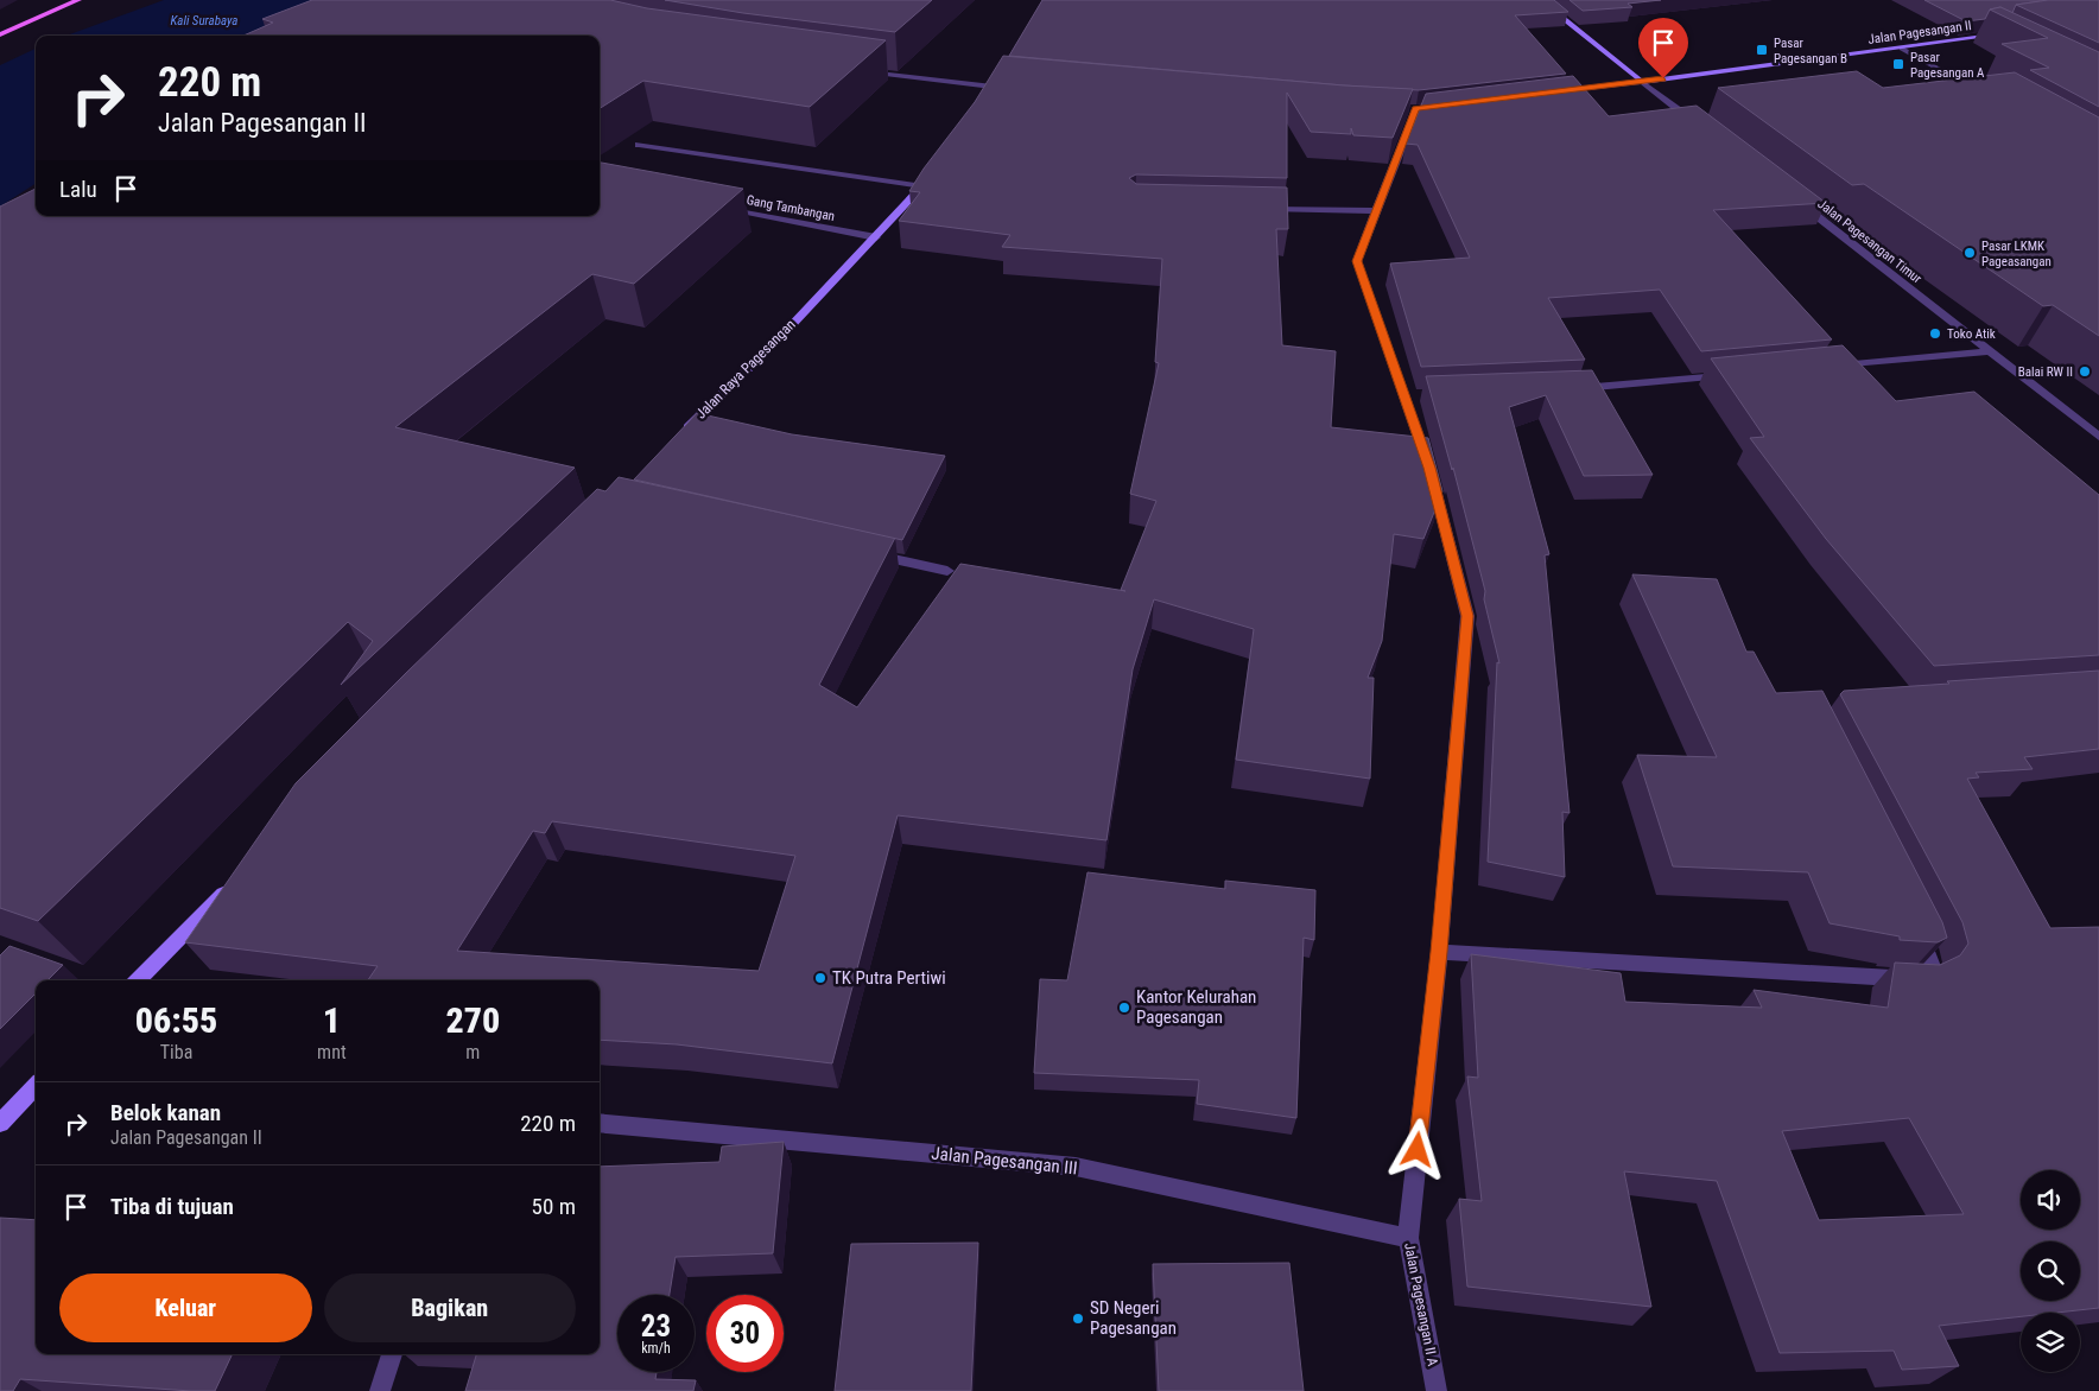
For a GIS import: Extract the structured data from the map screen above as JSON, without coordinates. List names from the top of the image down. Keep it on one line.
{"streets":{"street":["Jalan Pagesangan II","Gang Tambangan","Jalan Pagesangan Timur","Jalan Raya Pagesangan","Jalan Pagesangan III","Jalan Pagesangan II A"]},"crossings":[["Gang Tambangan","Jalan Raya Pagesangan"],["Jalan Pagesangan III","Jalan Pagesangan II A"]],"water":["Kali Surabaya"],"places":{"transit":["Pasar Pagesangan B","Pasar Pagesangan A"],"other":["Pasar LKMK Pageasangan","Toko Atik","Balai RW II","TK Putra Pertiwi","Kantor Kelurahan Pagesangan","SD Negeri Pagesangan"]},"page":{"turn":["220 m","Jalan Pagesangan II"],"then":"Lalu","eta":["06:55","Tiba","1","mnt","270","m"],"list":[{"name":"Belok kanan","note":"Jalan Pagesangan II","value":"220 m"},{"name":"Tiba di tujuan","value":"50 m"}],"buttons":["Keluar","Bagikan"],"speed":"23 km/h","limit":"30"}}
